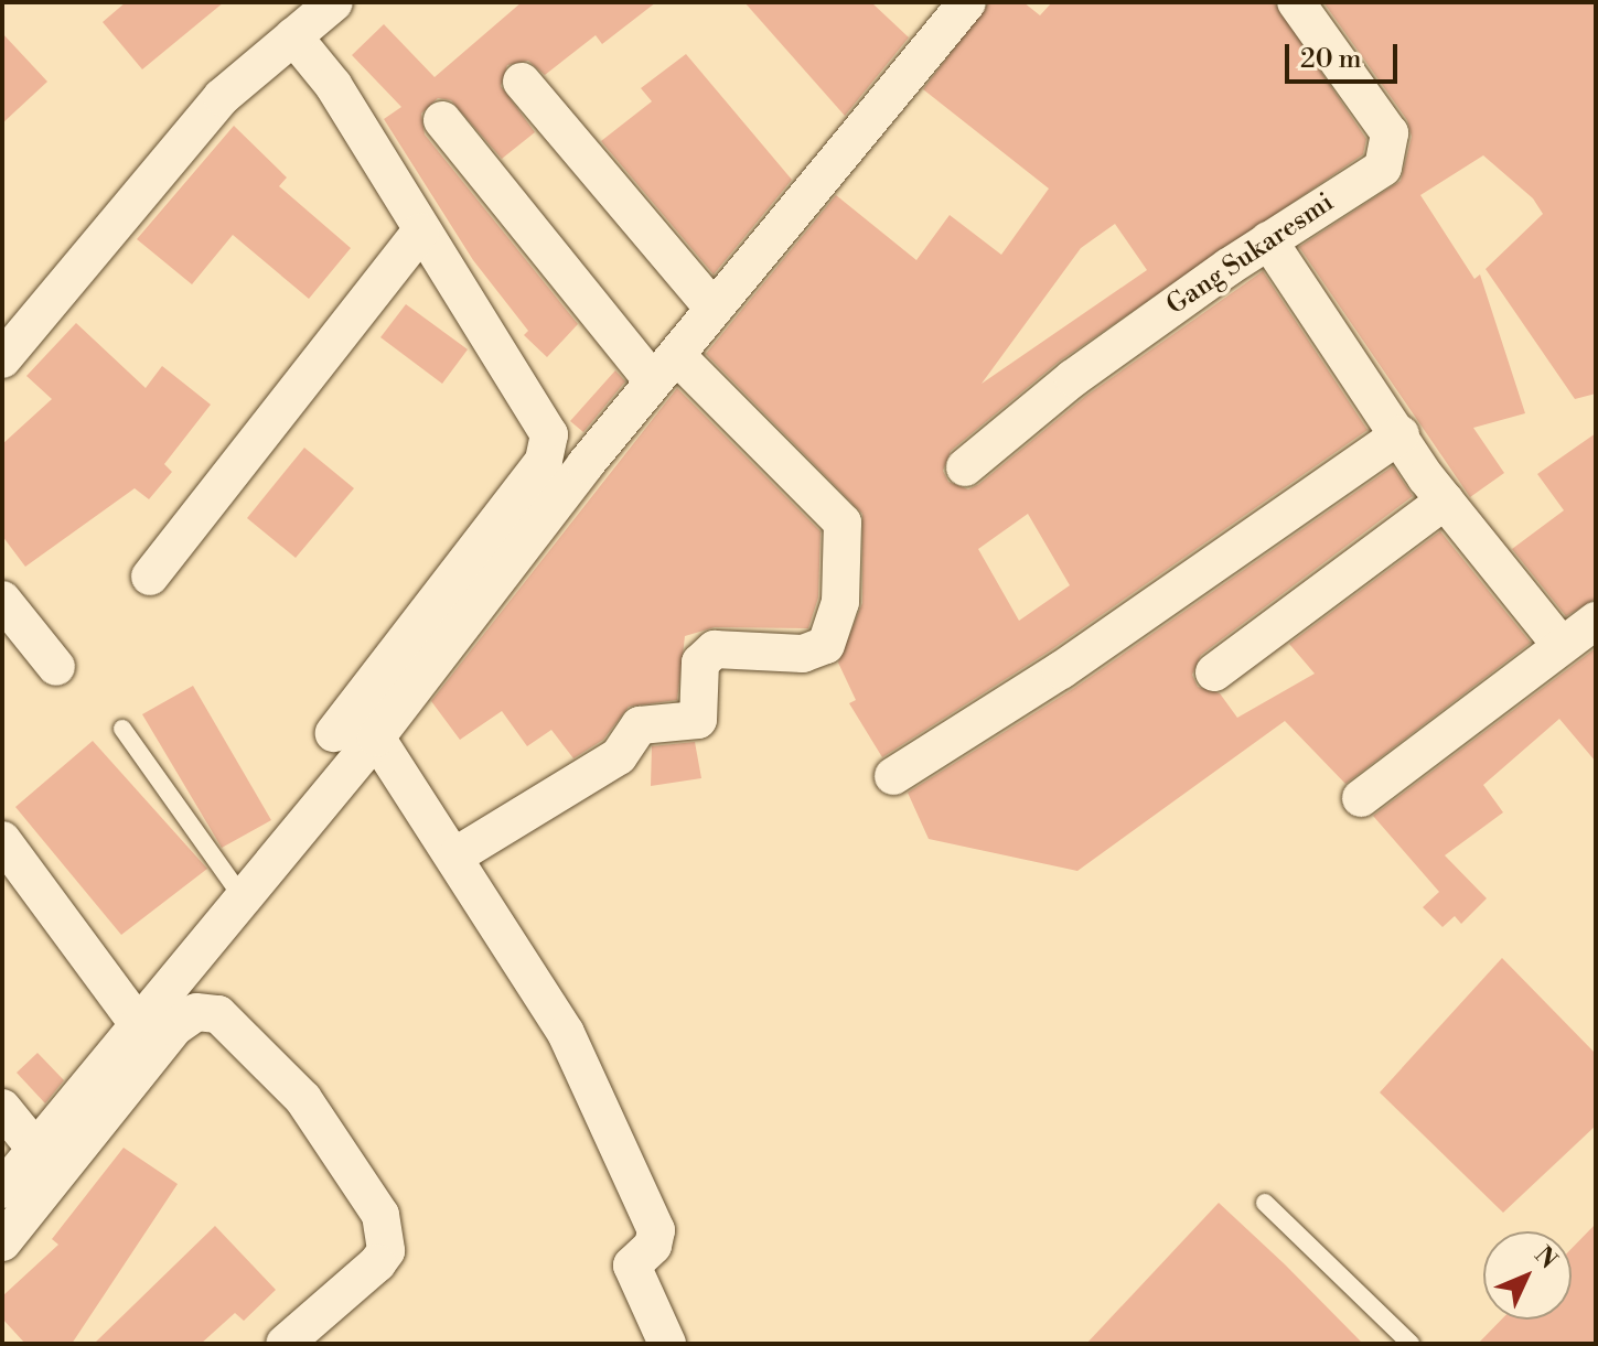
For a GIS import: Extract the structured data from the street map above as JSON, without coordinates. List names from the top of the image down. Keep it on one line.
{"streets":{"street":["Gang Sukaresmi"]},"scale_bar":"20 m","north":"top right"}
